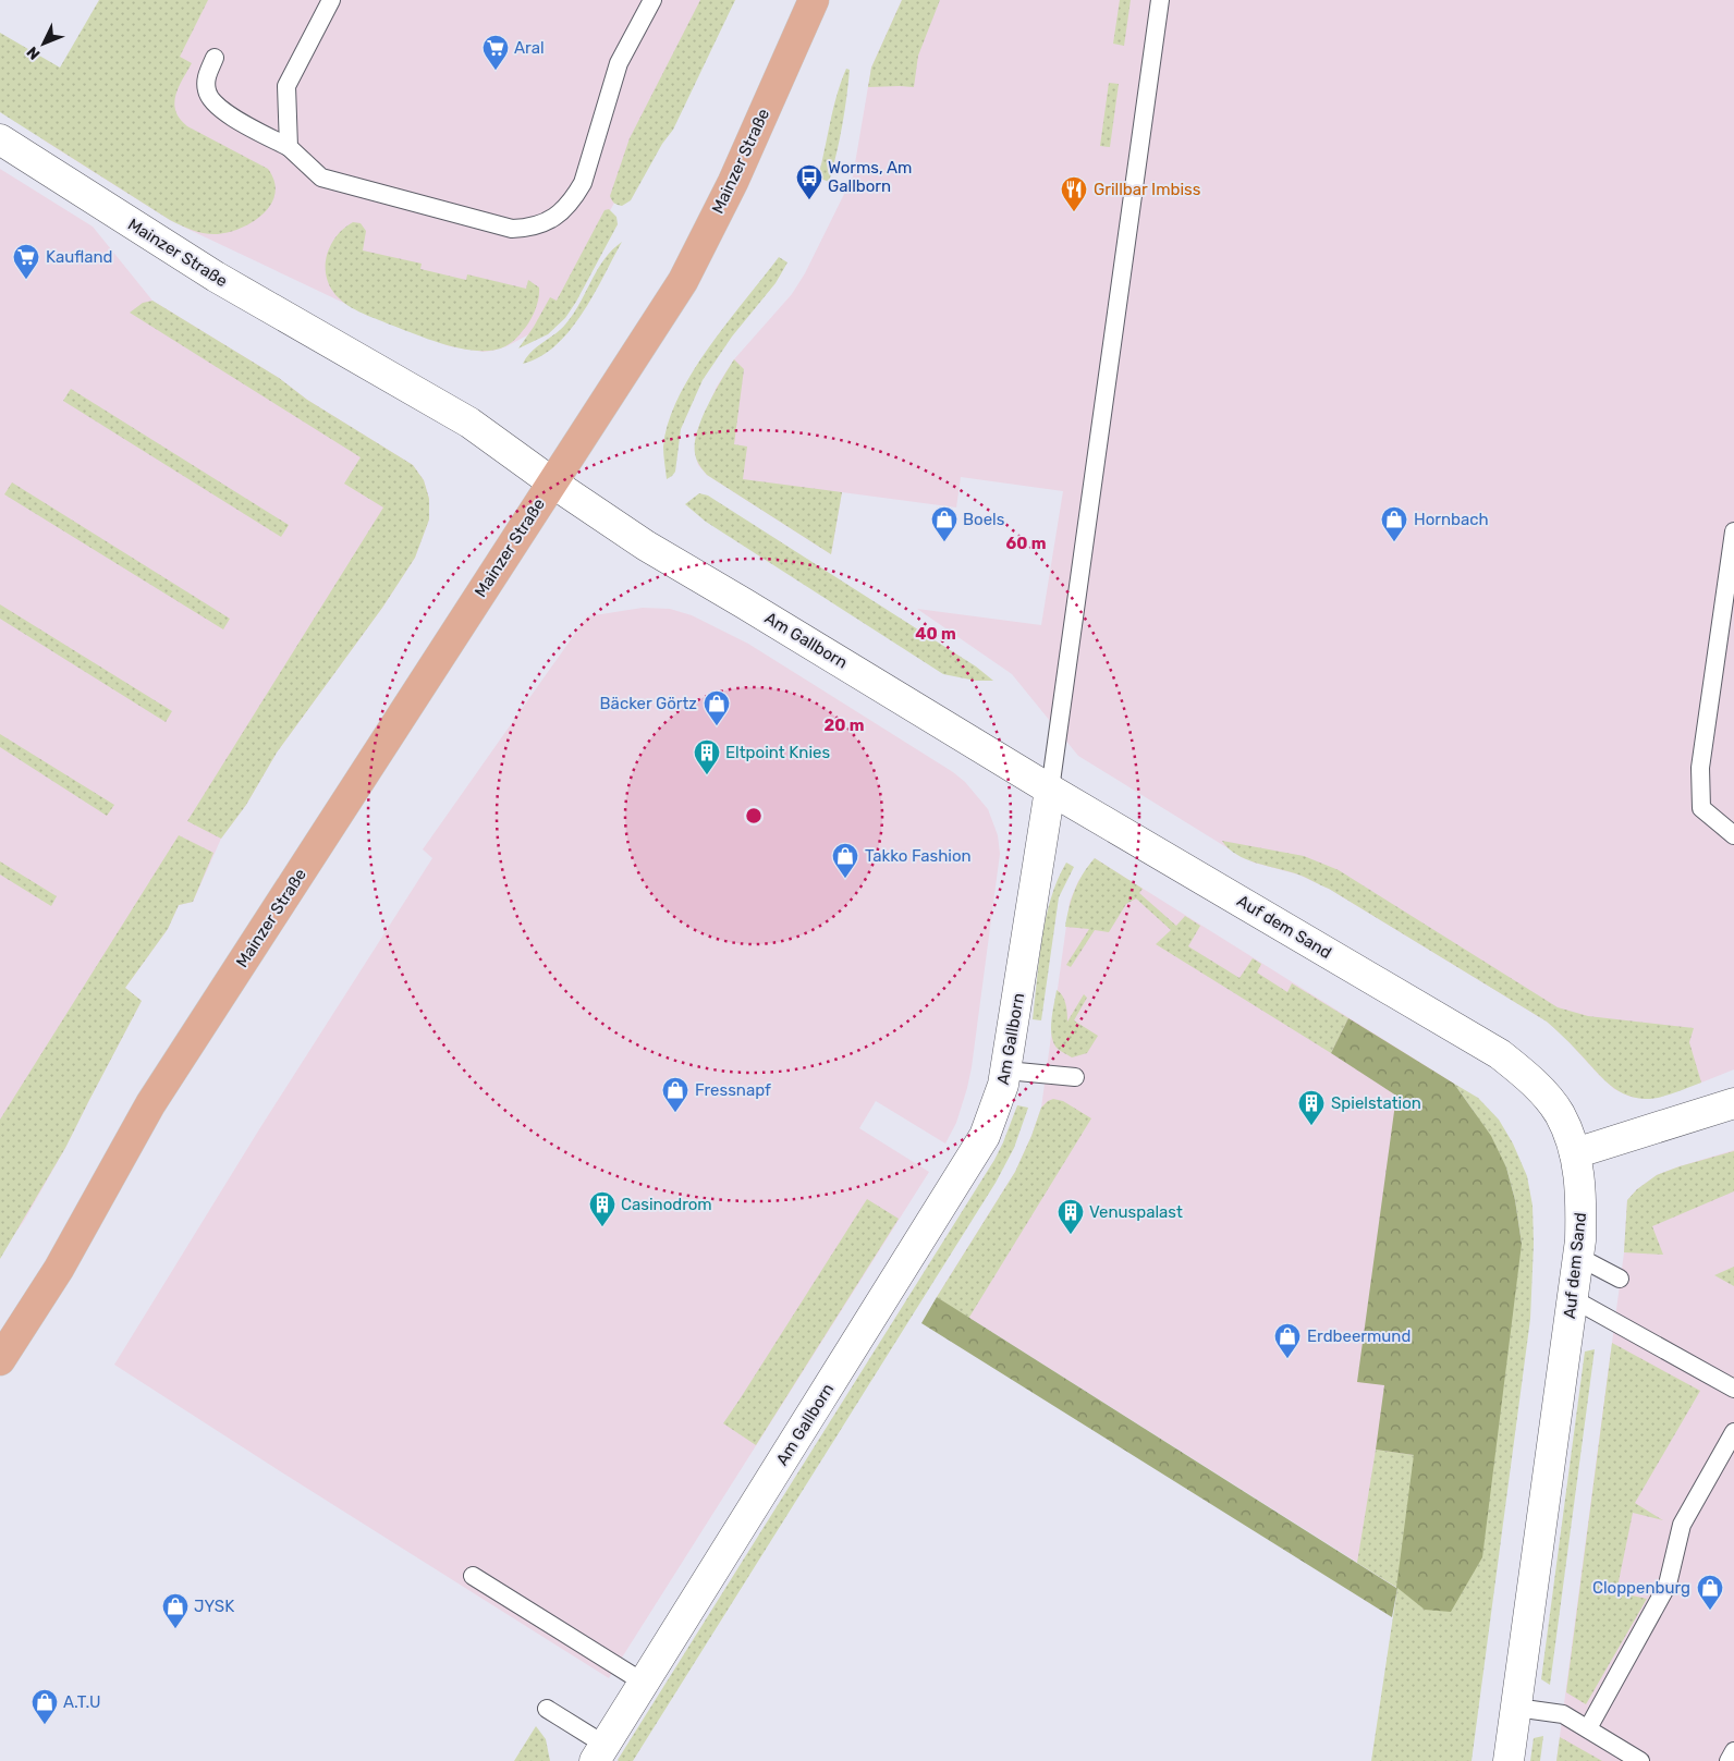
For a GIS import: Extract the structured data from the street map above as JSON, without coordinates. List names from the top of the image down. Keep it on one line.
{"streets":{"main road":["Mainzer Straße"],"street":["Am Gallborn","Auf dem Sand"]},"crossings":[["Mainzer Straße","Am Gallborn"],["Am Gallborn","Auf dem Sand"]],"places":{"supermarket":["Aral","Kaufland"],"bus stop":["Worms, Am Gallborn"],"restaurant":["Grillbar Imbiss"],"shop":["Boels","Hornbach","Bäcker Görtz","Takko Fashion","Fressnapf","Erdbeermund","Cloppenburg","JYSK","A.T.U"],"building":["Eltpoint Knies","Spielstation","Casinodrom","Venuspalast"]},"north":"bottom left","rings":["60 m","40 m","20 m"]}
